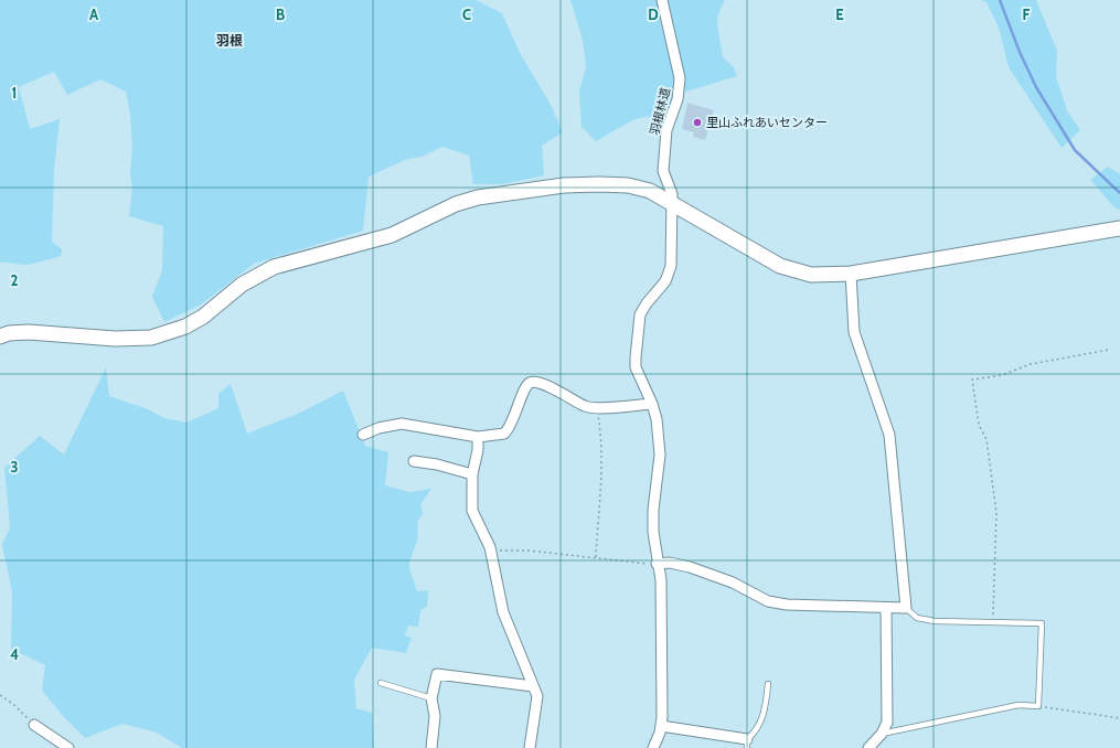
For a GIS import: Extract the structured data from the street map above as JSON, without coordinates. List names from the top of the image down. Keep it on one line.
{"streets":{"street":["羽根林道"]},"districts":["羽根"],"places":["里山ふれあいセンター"],"grid":{"columns":["A","B","C","D","E","F"],"rows":["1","2","3","4"]}}
